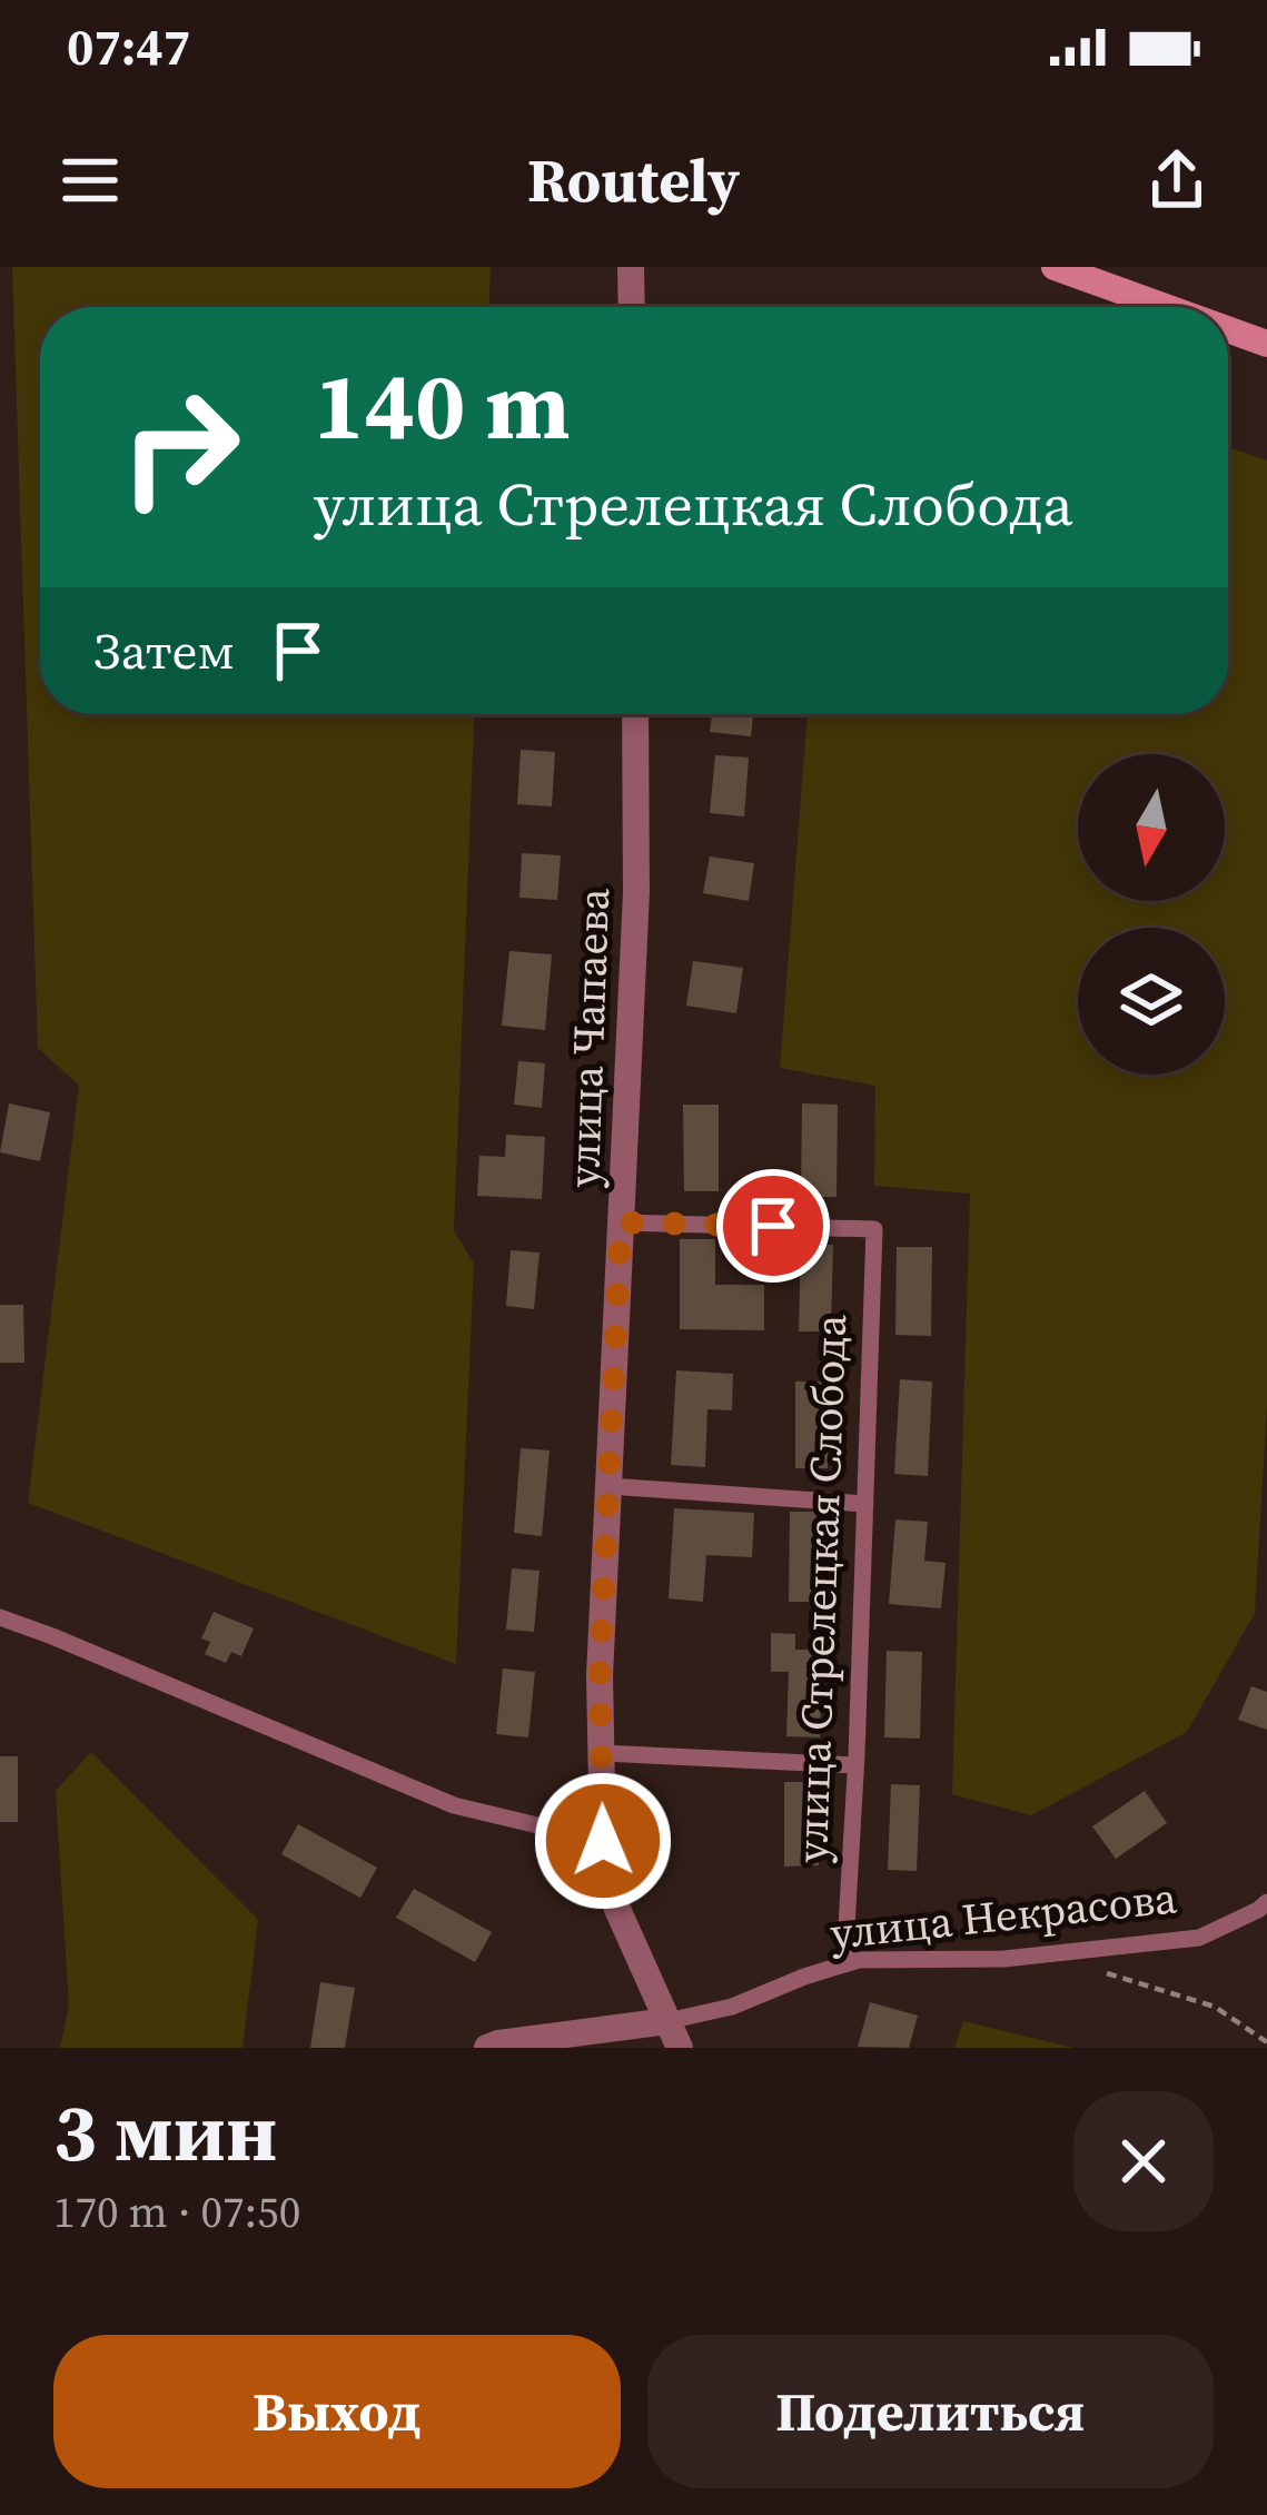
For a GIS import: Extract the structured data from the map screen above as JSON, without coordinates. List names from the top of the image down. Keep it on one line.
{"streets":{"street":["улица Чапаева"],"lane":["улица Стрелецкая Слобода","улица Некрасова"]},"crossings":[["улица Чапаева","улица Стрелецкая Слобода"],["улица Чапаева","улица Некрасова"],["улица Стрелецкая Слобода","улица Некрасова"]],"north":"bottom","page":{"status":"07:47","header":"Routely","turn":["140 m","улица Стрелецкая Слобода"],"then":"Затем","heading":["3 мин","170 m · 07:50"],"buttons":["Выход","Поделиться"]}}
